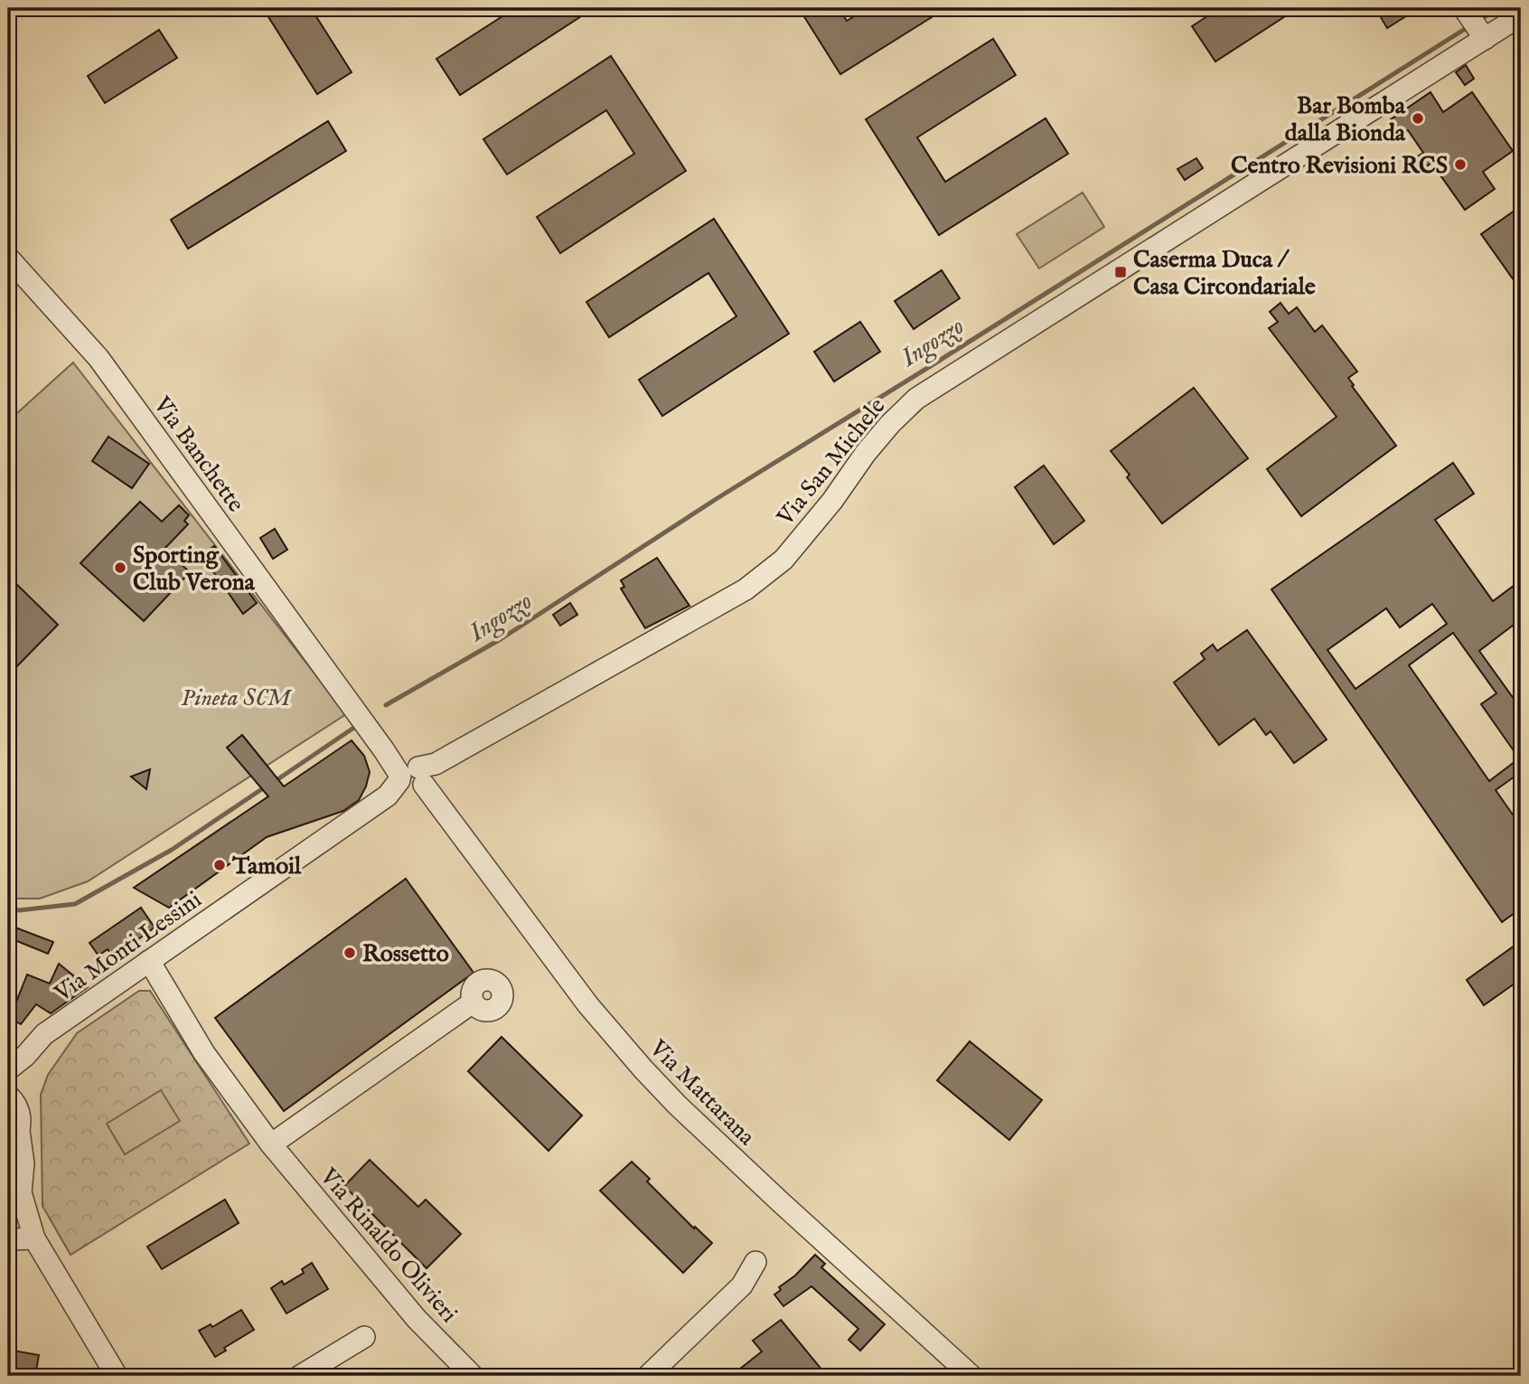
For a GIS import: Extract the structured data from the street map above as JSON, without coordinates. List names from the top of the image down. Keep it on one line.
{"streets":{"street":["Via Banchette","Via San Michele","Via Monti Lessini","Via Mattarana","Via Rinaldo Olivieri"]},"crossings":[["Via Banchette","Via San Michele"],["Via Banchette","Via Monti Lessini"],["Via Banchette","Via Mattarana"],["Via San Michele","Via Monti Lessini"],["Via San Michele","Via Mattarana"],["Via Monti Lessini","Via Mattarana"],["Via Monti Lessini","Via Rinaldo Olivieri"]],"water":["Ingozzo"],"parks":["Pineta SCM"],"places":{"other":["Bar Bomba dalla Bionda","Centro Revisioni RCS","Sporting Club Verona","Tamoil","Rossetto"],"transit":["Caserma Duca / Casa Circondariale"]}}
